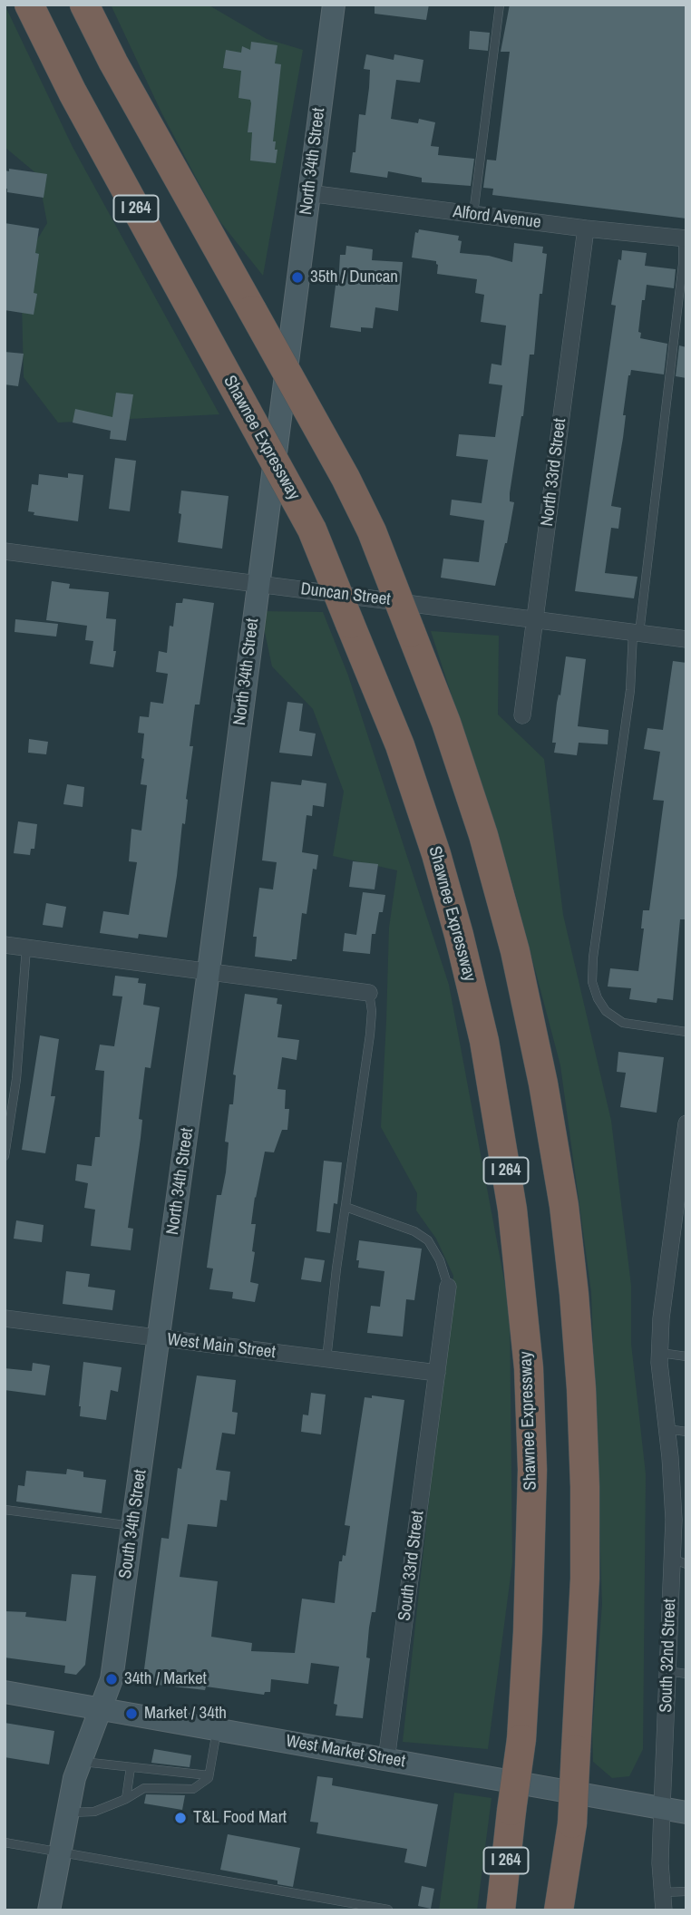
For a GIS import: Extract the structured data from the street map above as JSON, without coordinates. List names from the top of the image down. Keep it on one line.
{"streets":{"highway":["I 264","Shawnee Expressway"],"street":["North 34th Street","Alford Avenue","North 33rd Street","Duncan Street","West Main Street","South 34th Street","South 33rd Street","South 32nd Street","West Market Street"]},"crossings":[["North 34th Street","Alford Avenue"],["North 34th Street","Duncan Street"],["North 34th Street","West Main Street"],["North 34th Street","South 34th Street"],["Alford Avenue","North 33rd Street"],["North 33rd Street","Duncan Street"],["West Main Street","South 34th Street"],["West Main Street","South 33rd Street"],["South 34th Street","West Market Street"],["South 33rd Street","West Market Street"],["South 32nd Street","West Market Street"]],"places":["35th / Duncan","34th / Market","Market / 34th","T&L Food Mart"]}
